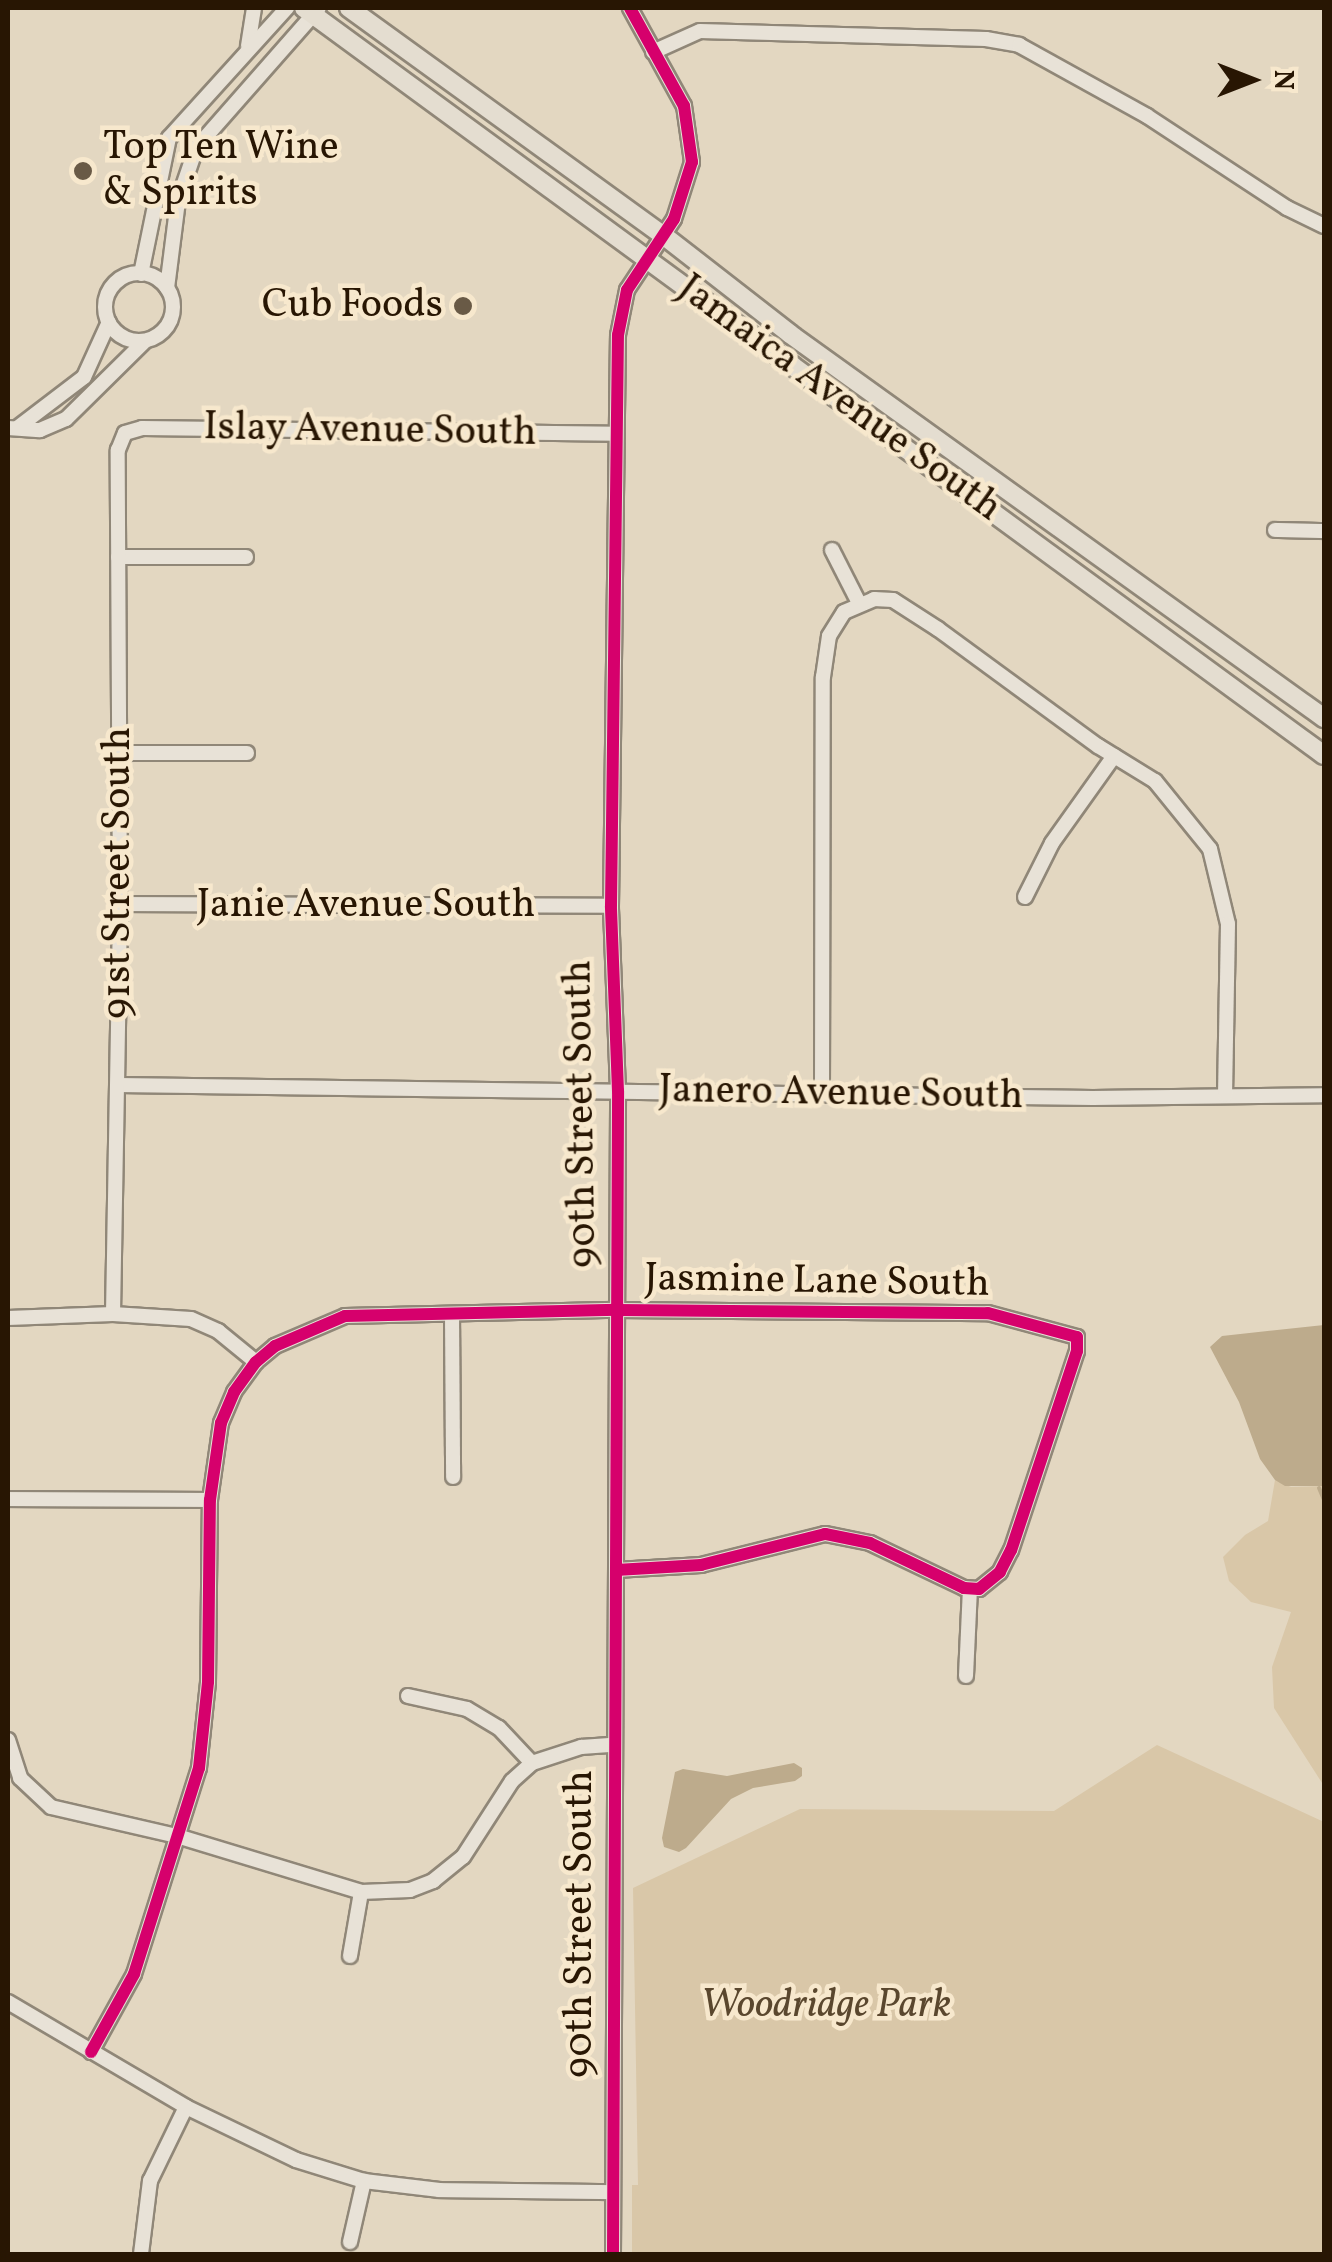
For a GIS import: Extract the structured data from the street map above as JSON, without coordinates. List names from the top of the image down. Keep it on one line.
{"streets":{"main road":["Jamaica Avenue South"],"street":["Islay Avenue South","91st Street South","Janie Avenue South","Janero Avenue South","90th Street South","Jasmine Lane South"]},"crossings":[["Jamaica Avenue South","90th Street South"],["Islay Avenue South","91st Street South"],["Islay Avenue South","90th Street South"],["91st Street South","Janie Avenue South"],["91st Street South","Janero Avenue South"],["Janie Avenue South","90th Street South"],["Janero Avenue South","90th Street South"],["90th Street South","Jasmine Lane South"]],"parks":["Woodridge Park"],"places":["Top Ten Wine & Spirits","Cub Foods"],"north":"right"}
